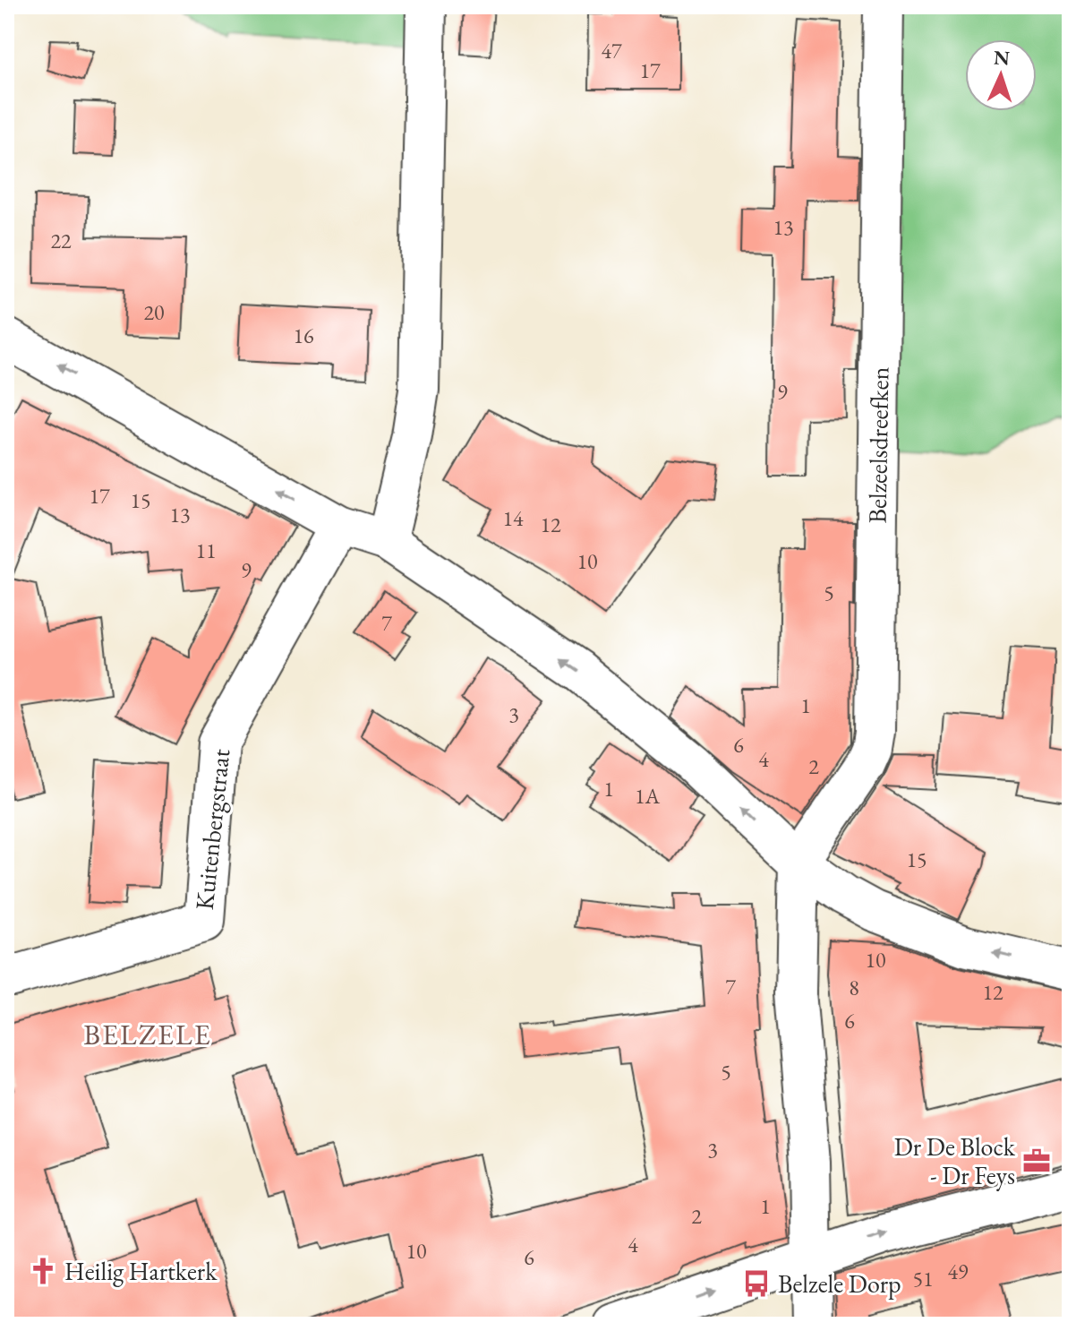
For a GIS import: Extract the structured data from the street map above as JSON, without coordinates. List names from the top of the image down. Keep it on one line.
{"streets":{"street":["Belzeelsdreefken","Kuitenbergstraat"]},"districts":["BELZELE"],"places":{"office":["Dr De Block - Dr Feys"],"church":["Heilig Hartkerk"],"bus stop":["Belzele Dorp"]},"house_numbers":["47","17","13","22","20","16","9","17","15","13","14","12","11","10","9","5","7","1","3","6","4","2","1","1A","15","10","7","8","12","6","5","3","1","2","4","10","6","49","51"],"north":"top"}
